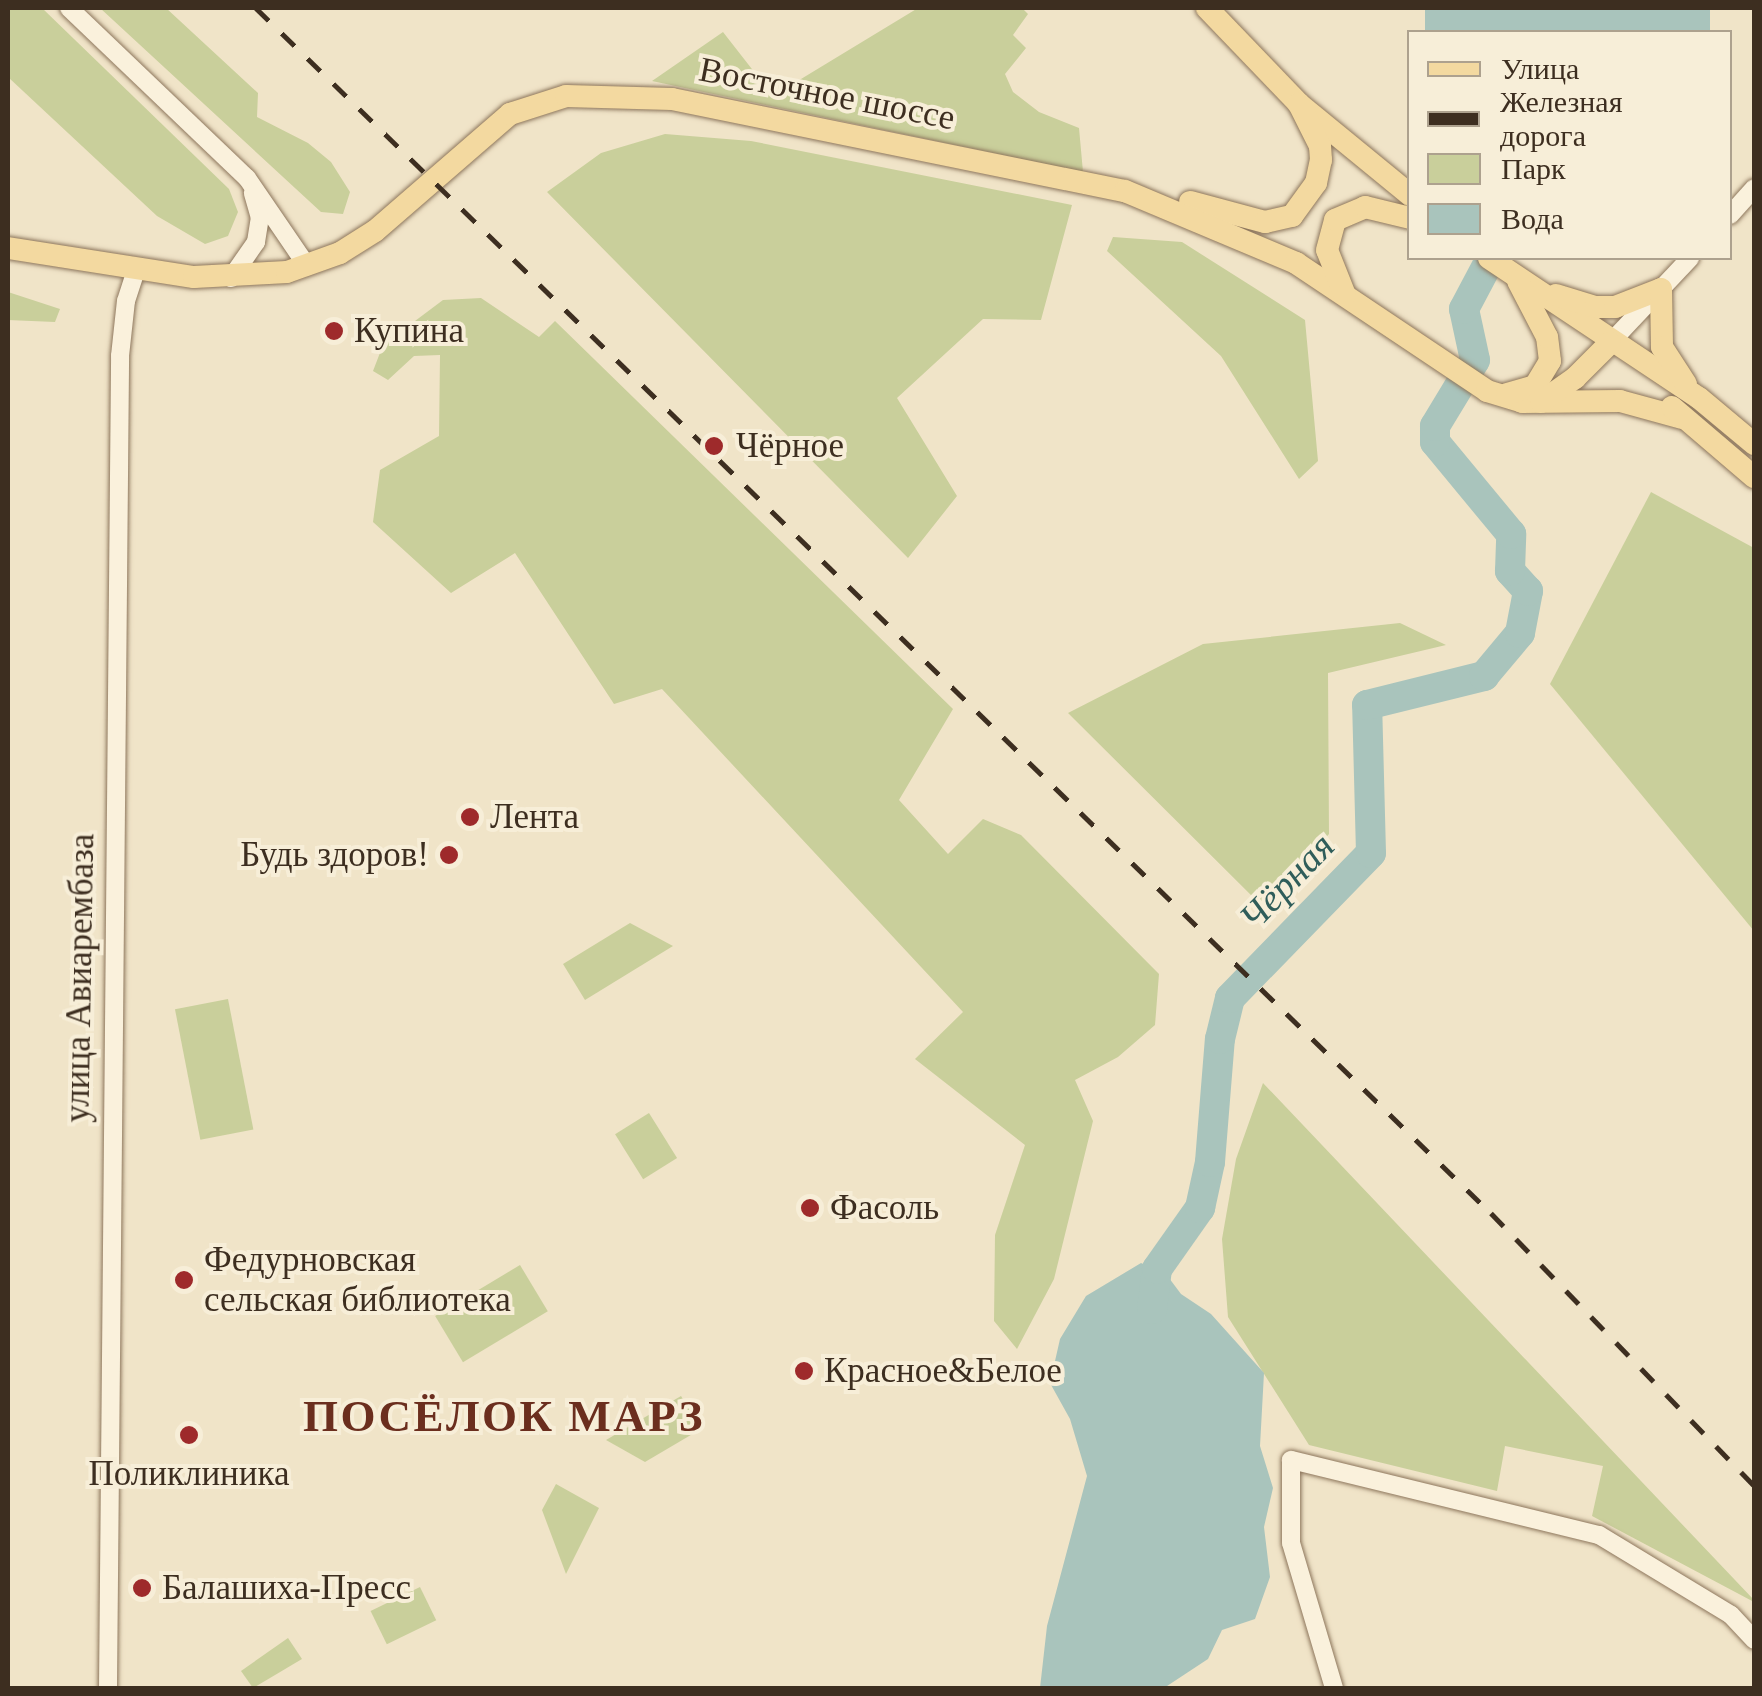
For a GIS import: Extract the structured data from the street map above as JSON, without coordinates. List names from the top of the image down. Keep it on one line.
{"streets":{"main road":["Восточное шоссе"],"street":["улица Авиарембаза"]},"crossings":[["Восточное шоссе","улица Авиарембаза"]],"districts":["ПОСЁЛОК МАРЗ"],"water":["Чёрная"],"places":["Купина","Чёрное","Лента","Будь здоров!","Фасоль","Федурновская сельская библиотека","Красное&Белое","Поликлиника","Балашиха-Пресс"],"legend":["Улица","Железная дорога","Парк","Вода"]}
